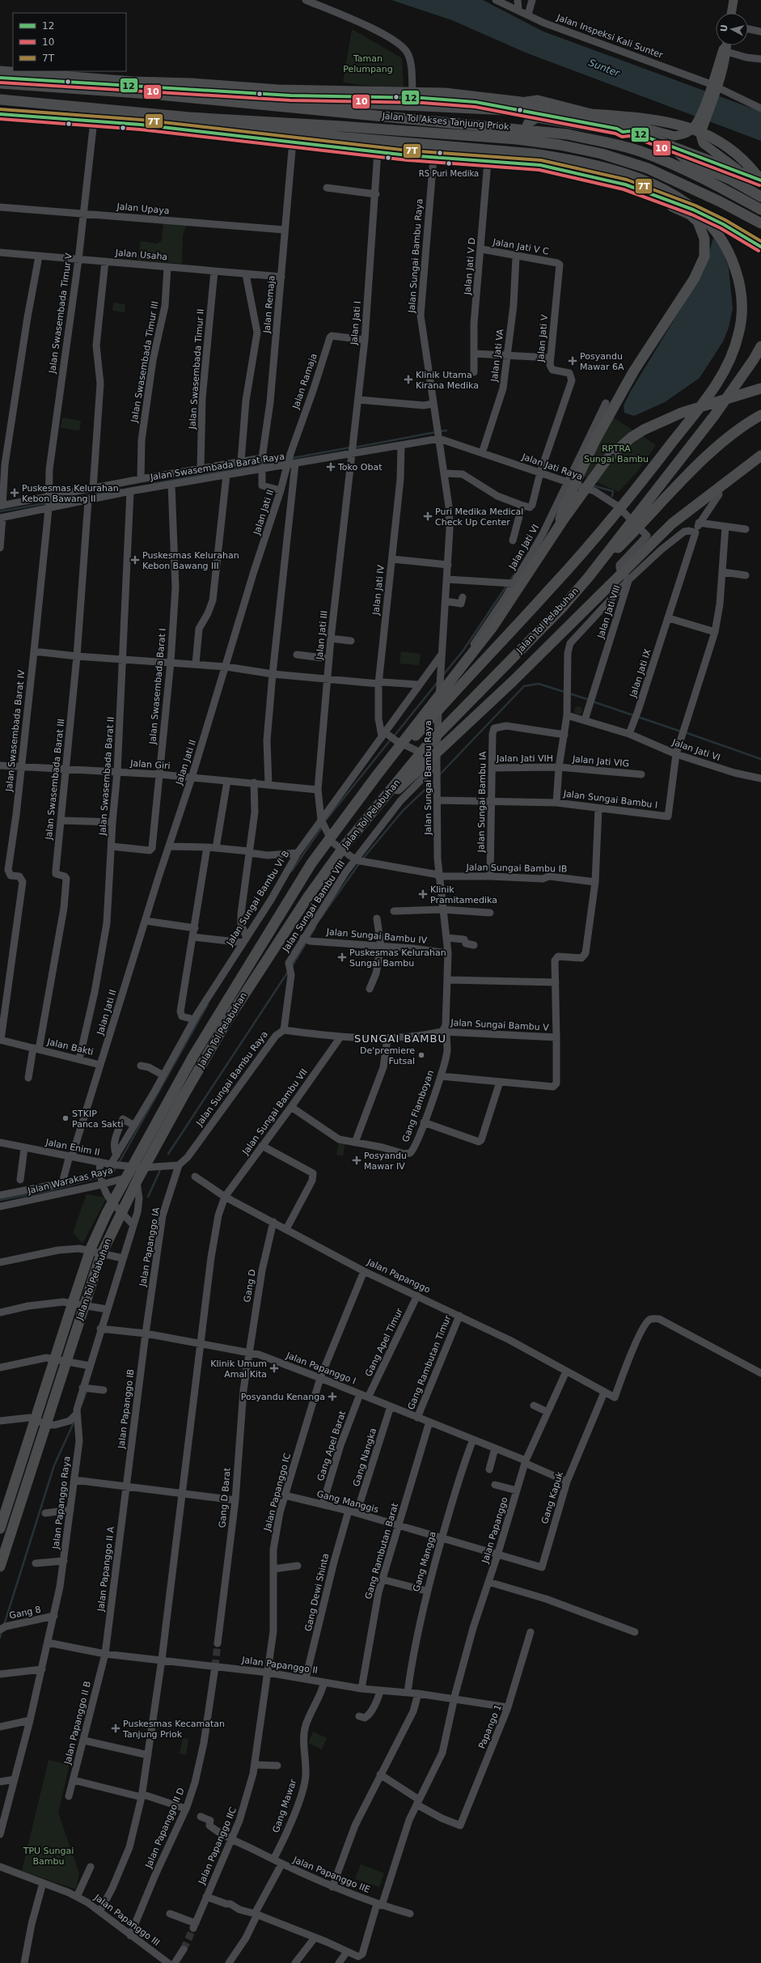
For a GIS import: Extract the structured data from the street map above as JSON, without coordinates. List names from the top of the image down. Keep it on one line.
{"streets":{"highway":["Jalan Tol Akses Tanjung Priok","Jalan Tol Pelabuhan"],"street":["Jalan Inspeksi Kali Sunter","Jalan Upaya","Jalan Jati V C","Jalan Usaha","Jalan Sungai Bambu Raya","Jalan Jati V D","Jalan Remaja","Jalan Swasembada Timur V","Jalan Jati I","Jalan Jati V","Jalan Jati VA","Jalan Swasembada Timur III","Jalan Swasembada Timur II","Jalan Ramaja","Jalan Swasembada Barat Raya","Jalan Jati Raya","Jalan Jati II","Jalan Jati VI","Jalan Jati IV","Jalan Jati VIII","Jalan Jati III","Jalan Jati IX","Jalan Swasembada Barat I","Jalan Swasembada Barat IV","Jalan Jati VIH","Jalan Jati VIG","Jalan Giri","Jalan Swasembada Barat II","Jalan Swasembada Barat III","Jalan Sungai Bambu I","Jalan Sungai Bambu IA","Jalan Sungai Bambu IB","Jalan Sungai Bambu VI B","Jalan Sungai Bambu VIII","Jalan Sungai Bambu IV","Jalan Sungai Bambu V","Jalan Bakti","Gang Flamboyan","Jalan Sungai Bambu VII","Jalan Enim II","Jalan Warakas Raya","Jalan Papanggo IA","Jalan Papanggo","Gang D","Gang Apel Timur","Gang Rambutan Timur","Jalan Papanggo I","Jalan Papanggo IB","Gang Apel Barat","Gang Nangka","Jalan Papanggo IC","Gang D Barat","Gang Kapuk","Gang Manggis","Jalan Papanggo Raya","Gang Rambutan Barat","Gang Mangga","Jalan Papanggo II A","Gang Dewi Shinta","Gang 8","Jalan Papanggo II","Jalan Papanggo II B","Papango 1","Gang Mawar","Jalan Papanggo II D","Jalan Papanggo IIC","Jalan Papanggo IIE","Jalan Papanggo III"]},"crossings":[["Jalan Upaya","Jalan Remaja"],["Jalan Upaya","Jalan Swasembada Timur V"],["Jalan Jati V C","Jalan Jati V D"],["Jalan Jati V C","Jalan Jati V"],["Jalan Jati V C","Jalan Jati VA"],["Jalan Usaha","Jalan Remaja"],["Jalan Usaha","Jalan Swasembada Timur V"],["Jalan Usaha","Jalan Swasembada Timur III"],["Jalan Usaha","Jalan Swasembada Timur II"],["Jalan Sungai Bambu Raya","Jalan Swasembada Barat Raya"],["Jalan Sungai Bambu Raya","Jalan Jati Raya"],["Jalan Sungai Bambu Raya","Jalan Jati VI"],["Jalan Sungai Bambu Raya","Jalan Sungai Bambu I"],["Jalan Sungai Bambu Raya","Jalan Sungai Bambu IB"],["Jalan Sungai Bambu Raya","Jalan Sungai Bambu VI B"],["Jalan Sungai Bambu Raya","Jalan Sungai Bambu VIII"],["Jalan Sungai Bambu Raya","Jalan Sungai Bambu IV"],["Jalan Sungai Bambu Raya","Jalan Sungai Bambu V"],["Jalan Sungai Bambu Raya","Gang Flamboyan"],["Jalan Sungai Bambu Raya","Jalan Papanggo IA"],["Jalan Remaja","Jalan Swasembada Barat Raya"],["Jalan Remaja","Jalan Jati II"],["Jalan Swasembada Timur V","Jalan Swasembada Barat Raya"],["Jalan Swasembada Timur V","Jalan Swasembada Barat IV"],["Jalan Jati I","Jalan Ramaja"],["Jalan Jati I","Jalan Swasembada Barat Raya"],["Jalan Jati I","Jalan Jati III"],["Jalan Jati V","Jalan Jati Raya"],["Jalan Jati VA","Jalan Jati Raya"],["Jalan Ramaja","Jalan Swasembada Barat Raya"],["Jalan Ramaja","Jalan Jati II"],["Jalan Swasembada Barat Raya","Jalan Jati Raya"],["Jalan Swasembada Barat Raya","Jalan Jati II"],["Jalan Swasembada Barat Raya","Jalan Jati IV"],["Jalan Swasembada Barat Raya","Jalan Jati III"],["Jalan Swasembada Barat Raya","Jalan Swasembada Barat I"],["Jalan Swasembada Barat Raya","Jalan Swasembada Barat IV"],["Jalan Swasembada Barat Raya","Jalan Swasembada Barat II"],["Jalan Swasembada Barat Raya","Jalan Swasembada Barat III"],["Jalan Jati Raya","Jalan Jati VI"],["Jalan Jati Raya","Jalan Jati VIII"],["Jalan Jati II","Jalan Giri"],["Jalan Jati II","Jalan Bakti"],["Jalan Jati VI","Jalan Jati VIII"],["Jalan Jati VI","Jalan Jati IX"],["Jalan Jati VI","Jalan Sungai Bambu I"],["Jalan Jati IV","Jalan Sungai Bambu VI B"],["Jalan Jati VIII","Jalan Jati IX"],["Jalan Jati III","Jalan Giri"],["Jalan Jati III","Jalan Sungai Bambu VI B"],["Jalan Swasembada Barat I","Jalan Giri"],["Jalan Swasembada Barat I","Jalan Swasembada Barat II"],["Jalan Swasembada Barat IV","Jalan Giri"],["Jalan Swasembada Barat IV","Jalan Bakti"],["Jalan Jati VIH","Jalan Jati VIG"],["Jalan Jati VIH","Jalan Sungai Bambu IA"],["Jalan Giri","Jalan Swasembada Barat II"],["Jalan Giri","Jalan Swasembada Barat III"],["Jalan Swasembada Barat II","Jalan Bakti"],["Jalan Swasembada Barat III","Jalan Bakti"],["Jalan Sungai Bambu I","Jalan Sungai Bambu IA"],["Jalan Sungai Bambu IA","Jalan Sungai Bambu IB"],["Jalan Sungai Bambu IB","Jalan Sungai Bambu VIII"],["Jalan Sungai Bambu IB","Jalan Sungai Bambu V"],["Jalan Sungai Bambu VI B","Jalan Enim II"],["Jalan Sungai Bambu VIII","Jalan Sungai Bambu IV"],["Jalan Sungai Bambu V","Gang Flamboyan"],["Jalan Bakti","Jalan Enim II"],["Jalan Bakti","Jalan Warakas Raya"],["Gang Flamboyan","Jalan Sungai Bambu VII"],["Jalan Sungai Bambu VII","Jalan Papanggo"],["Jalan Sungai Bambu VII","Jalan Papanggo I"],["Jalan Sungai Bambu VII","Jalan Papanggo II"],["Jalan Warakas Raya","Jalan Papanggo Raya"],["Jalan Papanggo IA","Jalan Papanggo I"],["Jalan Papanggo IA","Jalan Papanggo IB"],["Jalan Papanggo","Gang D"],["Jalan Papanggo","Gang Apel Timur"],["Jalan Papanggo","Gang Rambutan Timur"],["Jalan Papanggo","Jalan Papanggo I"],["Jalan Papanggo","Jalan Papanggo IC"],["Jalan Papanggo","Gang Kapuk"],["Jalan Papanggo","Gang Manggis"],["Jalan Papanggo","Jalan Papanggo II"],["Jalan Papanggo","Papango 1"],["Jalan Papanggo","Jalan Papanggo IIE"],["Gang D","Jalan Papanggo I"],["Gang D","Gang D Barat"],["Gang Apel Timur","Jalan Papanggo I"],["Gang Rambutan Timur","Jalan Papanggo I"],["Jalan Papanggo I","Jalan Papanggo IB"],["Jalan Papanggo I","Gang Apel Barat"],["Jalan Papanggo I","Gang Nangka"],["Jalan Papanggo I","Jalan Papanggo IC"],["Jalan Papanggo I","Gang D Barat"],["Jalan Papanggo I","Gang Kapuk"],["Jalan Papanggo I","Jalan Papanggo Raya"],["Jalan Papanggo I","Gang Rambutan Barat"],["Jalan Papanggo I","Gang Mangga"],["Jalan Papanggo IB","Jalan Papanggo II A"],["Gang Apel Barat","Gang Manggis"],["Gang Nangka","Gang Manggis"],["Jalan Papanggo IC","Gang Manggis"],["Jalan Papanggo IC","Jalan Papanggo II"],["Jalan Papanggo IC","Jalan Papanggo IIC"],["Gang Kapuk","Gang Manggis"],["Gang Manggis","Gang Rambutan Barat"],["Gang Manggis","Gang Mangga"],["Gang Manggis","Gang Dewi Shinta"],["Jalan Papanggo Raya","Gang 8"],["Jalan Papanggo Raya","Jalan Papanggo II"],["Gang Rambutan Barat","Jalan Papanggo II"],["Gang Mangga","Jalan Papanggo II"],["Jalan Papanggo II A","Jalan Papanggo II"],["Jalan Papanggo II A","Jalan Papanggo II B"],["Gang Dewi Shinta","Jalan Papanggo II"],["Jalan Papanggo II","Jalan Papanggo II B"],["Jalan Papanggo II","Papango 1"],["Jalan Papanggo II","Gang Mawar"],["Jalan Papanggo II","Jalan Papanggo II D"],["Jalan Papanggo II","Jalan Papanggo IIC"],["Gang Mawar","Jalan Papanggo IIE"],["Jalan Papanggo II D","Jalan Papanggo III"],["Jalan Papanggo IIC","Jalan Papanggo IIE"]],"districts":["SUNGAI BAMBU"],"water":["Sunter"],"parks":["Taman Pelumpang","RPTRA Sungai Bambu","TPU Sungai Bambu"],"places":{"other":["RS Puri Medika","De'premiere Futsal","STKIP Panca Sakti"],"health":["Posyandu Mawar 6A","Klinik Utama Kirana Medika","Toko Obat","Puskesmas Kelurahan Kebon Bawang II","Puri Medika Medical Check Up Center","Puskesmas Kelurahan Kebon Bawang III","Klinik Pramitamedika","Puskesmas Kelurahan Sungai Bambu","Posyandu Mawar IV","Klinik Umum Amal Kita","Posyandu Kenanga","Puskesmas Kecamatan Tanjung Priok"]},"lines":["transit line 12","transit line 10","transit line 7T"],"legend":["12","10","7T"],"north":"left"}
